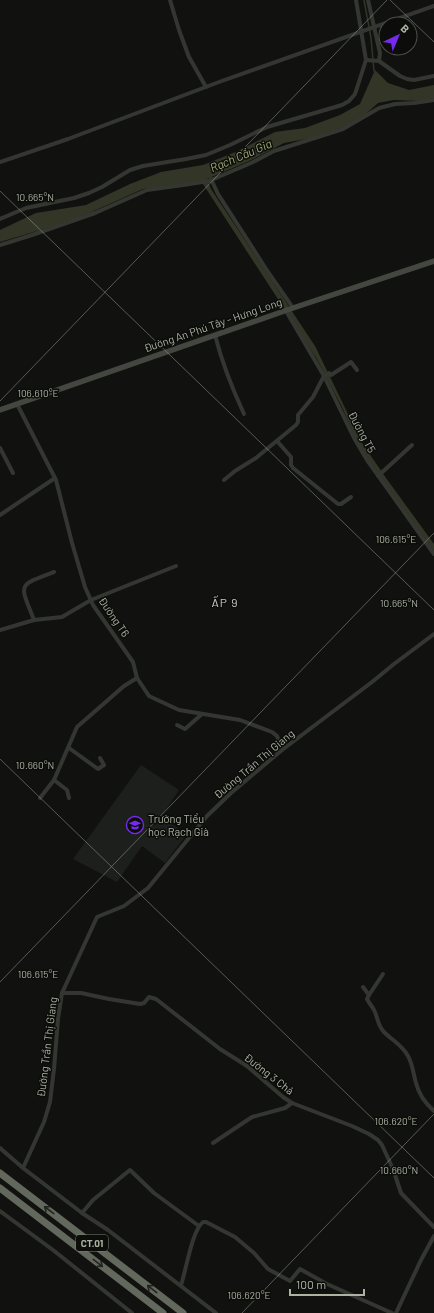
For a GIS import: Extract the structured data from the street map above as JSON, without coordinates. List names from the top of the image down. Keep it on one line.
{"streets":{"highway":["CT.01"],"street":["Đường An Phú Tây - Hưng Long","Đường T5","Đường T6","Đường Trần Thị Giang","Đường 3 Chả"]},"crossings":[["Đường An Phú Tây - Hưng Long","Đường T5"],["Đường An Phú Tây - Hưng Long","Đường T6"],["Đường T6","Đường Trần Thị Giang"],["Đường Trần Thị Giang","Đường 3 Chả"]],"districts":["ẤP 9"],"water":["Rạch Cầu Gia"],"places":{"school or university":["Trường Tiểu học Rạch Già"]},"scale_bar":"100 m","north":"top right","coordinates":["10.665°N","106.610°E","106.615°E","10.660°N","106.620°E"]}
